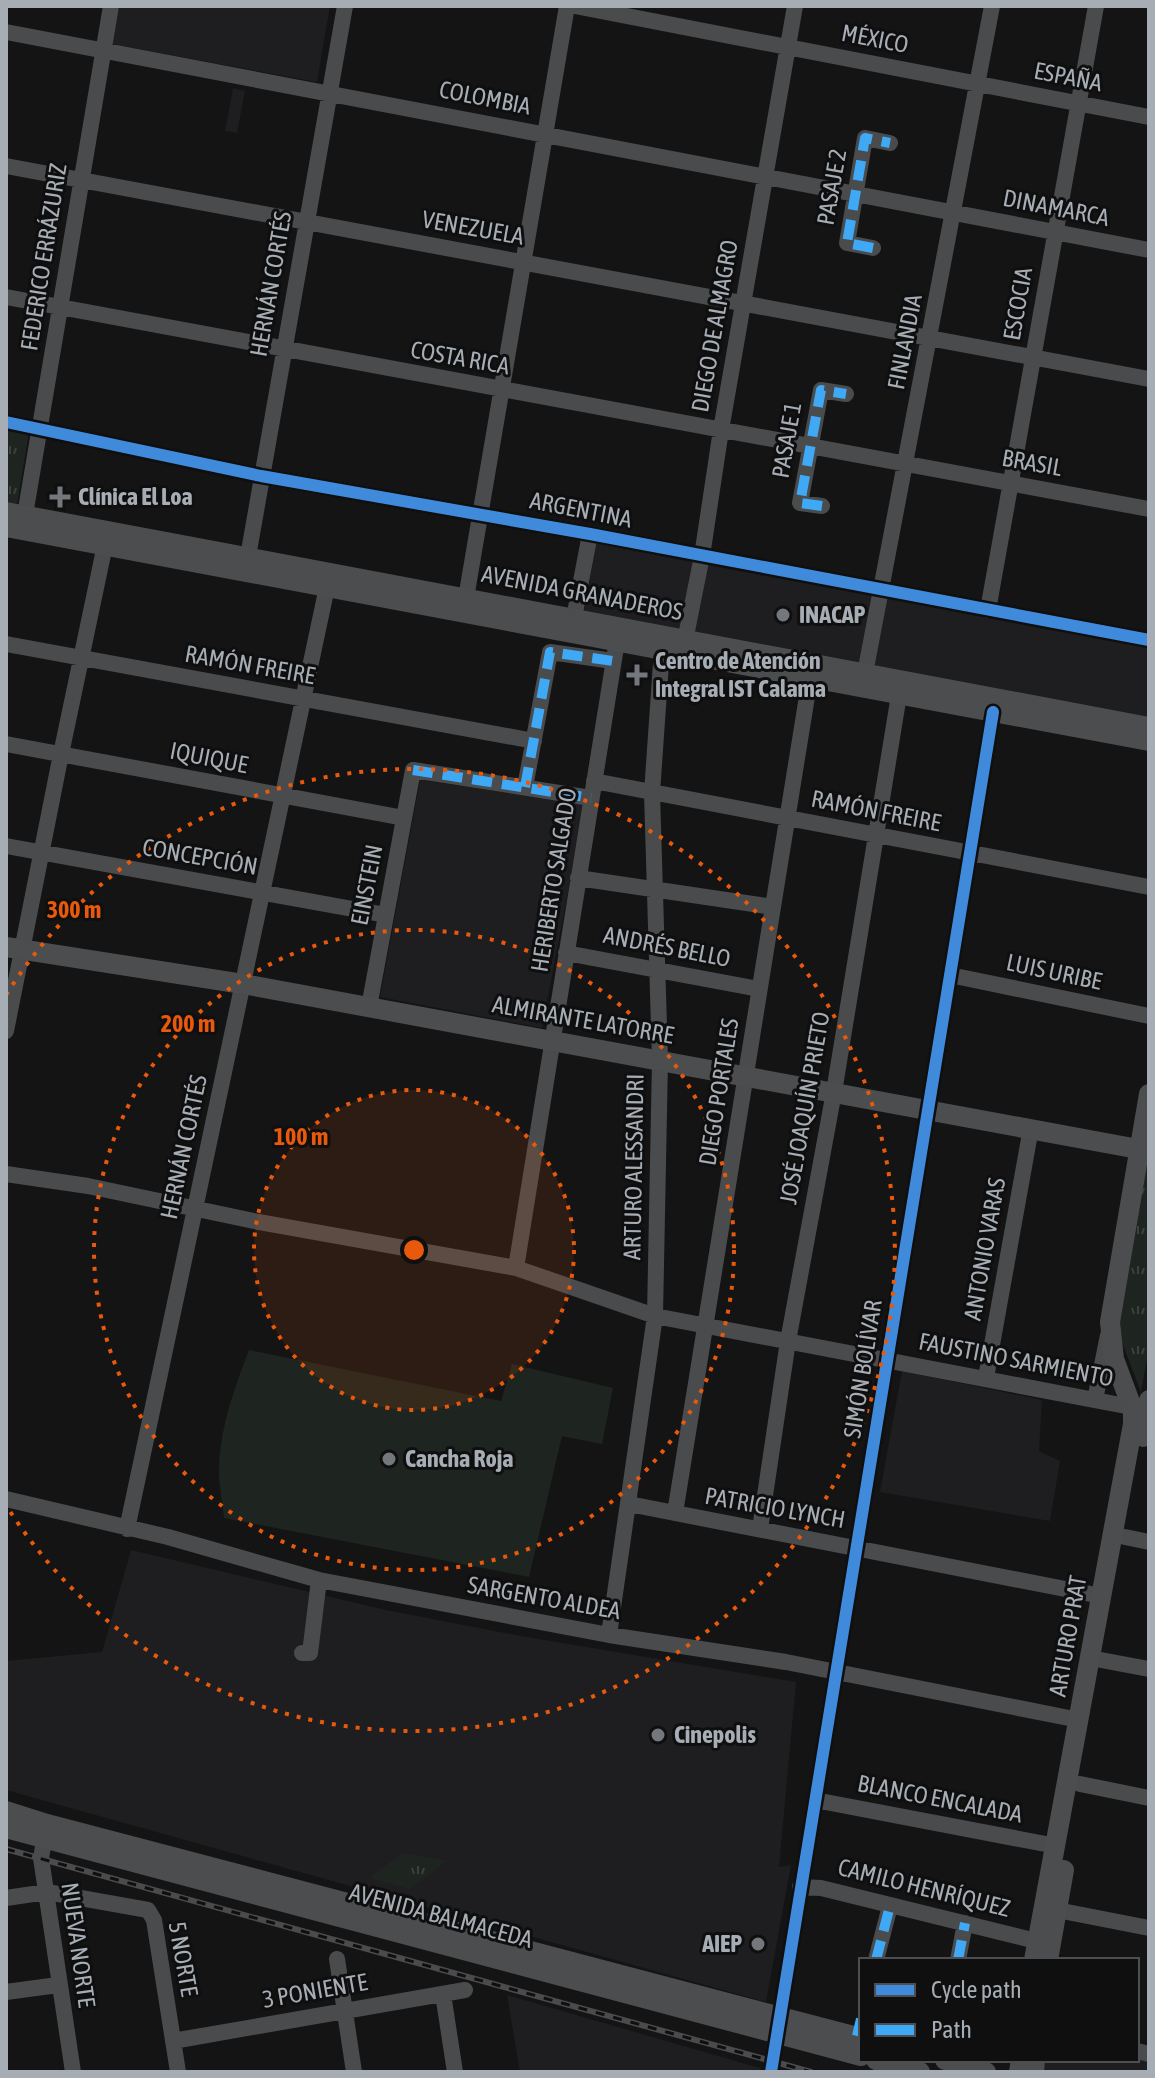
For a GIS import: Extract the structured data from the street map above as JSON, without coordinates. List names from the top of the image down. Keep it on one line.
{"streets":{"main road":["AVENIDA GRANADEROS","ALMIRANTE LATORRE","ARTURO PRAT","AVENIDA BALMACEDA"],"street":["MÉXICO","ESPAÑA","COLOMBIA","PASAJE 2","DINAMARCA","VENEZUELA","FEDERICO ERRÁZURIZ","HERNÁN CORTÉS","ESCOCIA","DIEGO DE ALMAGRO","FINLANDIA","COSTA RICA","PASAJE 1","BRASIL","ARGENTINA","RAMÓN FREIRE","IQUIQUE","CONCEPCIÓN","HERIBERTO SALGADO","EINSTEIN","ANDRÉS BELLO","LUIS URIBE","DIEGO PORTALES","JOSÉ JOAQUÍN PRIETO","ARTURO ALESSANDRI","ANTONIO VARAS","FAUSTINO SARMIENTO","SIMÓN BOLÍVAR","PATRICIO LYNCH","SARGENTO ALDEA","BLANCO ENCALADA","CAMILO HENRÍQUEZ","NUEVA NORTE","5 NORTE","3 PONIENTE"]},"crossings":[["MÉXICO","ESPAÑA"],["MÉXICO","DIEGO DE ALMAGRO"],["MÉXICO","FINLANDIA"],["ESPAÑA","ESCOCIA"],["ESPAÑA","FINLANDIA"],["COLOMBIA","PASAJE 2"],["COLOMBIA","DINAMARCA"],["COLOMBIA","FEDERICO ERRÁZURIZ"],["COLOMBIA","HERNÁN CORTÉS"],["COLOMBIA","DIEGO DE ALMAGRO"],["COLOMBIA","FINLANDIA"],["DINAMARCA","ESCOCIA"],["DINAMARCA","FINLANDIA"],["VENEZUELA","FEDERICO ERRÁZURIZ"],["VENEZUELA","HERNÁN CORTÉS"],["VENEZUELA","ESCOCIA"],["VENEZUELA","DIEGO DE ALMAGRO"],["VENEZUELA","FINLANDIA"],["FEDERICO ERRÁZURIZ","COSTA RICA"],["FEDERICO ERRÁZURIZ","ARGENTINA"],["FEDERICO ERRÁZURIZ","AVENIDA GRANADEROS"],["HERNÁN CORTÉS","COSTA RICA"],["HERNÁN CORTÉS","ARGENTINA"],["HERNÁN CORTÉS","AVENIDA GRANADEROS"],["HERNÁN CORTÉS","RAMÓN FREIRE"],["HERNÁN CORTÉS","IQUIQUE"],["HERNÁN CORTÉS","CONCEPCIÓN"],["HERNÁN CORTÉS","ALMIRANTE LATORRE"],["HERNÁN CORTÉS","FAUSTINO SARMIENTO"],["HERNÁN CORTÉS","SARGENTO ALDEA"],["ESCOCIA","BRASIL"],["ESCOCIA","ARGENTINA"],["DIEGO DE ALMAGRO","COSTA RICA"],["DIEGO DE ALMAGRO","ARGENTINA"],["DIEGO DE ALMAGRO","AVENIDA GRANADEROS"],["FINLANDIA","COSTA RICA"],["FINLANDIA","BRASIL"],["FINLANDIA","ARGENTINA"],["FINLANDIA","AVENIDA GRANADEROS"],["COSTA RICA","PASAJE 1"],["COSTA RICA","BRASIL"],["AVENIDA GRANADEROS","HERIBERTO SALGADO"],["AVENIDA GRANADEROS","DIEGO PORTALES"],["AVENIDA GRANADEROS","JOSÉ JOAQUÍN PRIETO"],["AVENIDA GRANADEROS","ARTURO ALESSANDRI"],["AVENIDA GRANADEROS","SIMÓN BOLÍVAR"],["RAMÓN FREIRE","HERIBERTO SALGADO"],["RAMÓN FREIRE","EINSTEIN"],["RAMÓN FREIRE","DIEGO PORTALES"],["RAMÓN FREIRE","JOSÉ JOAQUÍN PRIETO"],["RAMÓN FREIRE","ARTURO ALESSANDRI"],["RAMÓN FREIRE","SIMÓN BOLÍVAR"],["IQUIQUE","EINSTEIN"],["CONCEPCIÓN","EINSTEIN"],["HERIBERTO SALGADO","ANDRÉS BELLO"],["HERIBERTO SALGADO","ALMIRANTE LATORRE"],["HERIBERTO SALGADO","FAUSTINO SARMIENTO"],["EINSTEIN","ALMIRANTE LATORRE"],["ANDRÉS BELLO","DIEGO PORTALES"],["ANDRÉS BELLO","ARTURO ALESSANDRI"],["LUIS URIBE","SIMÓN BOLÍVAR"],["ALMIRANTE LATORRE","DIEGO PORTALES"],["ALMIRANTE LATORRE","JOSÉ JOAQUÍN PRIETO"],["ALMIRANTE LATORRE","ARTURO ALESSANDRI"],["ALMIRANTE LATORRE","ANTONIO VARAS"],["ALMIRANTE LATORRE","SIMÓN BOLÍVAR"],["ALMIRANTE LATORRE","ARTURO PRAT"],["DIEGO PORTALES","FAUSTINO SARMIENTO"],["DIEGO PORTALES","PATRICIO LYNCH"],["JOSÉ JOAQUÍN PRIETO","FAUSTINO SARMIENTO"],["JOSÉ JOAQUÍN PRIETO","PATRICIO LYNCH"],["ARTURO ALESSANDRI","FAUSTINO SARMIENTO"],["ARTURO ALESSANDRI","PATRICIO LYNCH"],["ARTURO ALESSANDRI","SARGENTO ALDEA"],["ANTONIO VARAS","FAUSTINO SARMIENTO"],["FAUSTINO SARMIENTO","SIMÓN BOLÍVAR"],["FAUSTINO SARMIENTO","ARTURO PRAT"],["SIMÓN BOLÍVAR","PATRICIO LYNCH"],["SIMÓN BOLÍVAR","SARGENTO ALDEA"],["SIMÓN BOLÍVAR","BLANCO ENCALADA"],["SIMÓN BOLÍVAR","CAMILO HENRÍQUEZ"],["SIMÓN BOLÍVAR","AVENIDA BALMACEDA"],["PATRICIO LYNCH","ARTURO PRAT"],["SARGENTO ALDEA","ARTURO PRAT"],["ARTURO PRAT","BLANCO ENCALADA"],["ARTURO PRAT","CAMILO HENRÍQUEZ"],["AVENIDA BALMACEDA","NUEVA NORTE"],["NUEVA NORTE","5 NORTE"],["5 NORTE","3 PONIENTE"]],"places":{"health":["Clínica El Loa","Centro de Atención Integral IST Calama"],"other":["INACAP","Cancha Roja","Cinepolis","AIEP"]},"legend":["Cycle path","Path"],"rings":["300 m","200 m","100 m"]}
